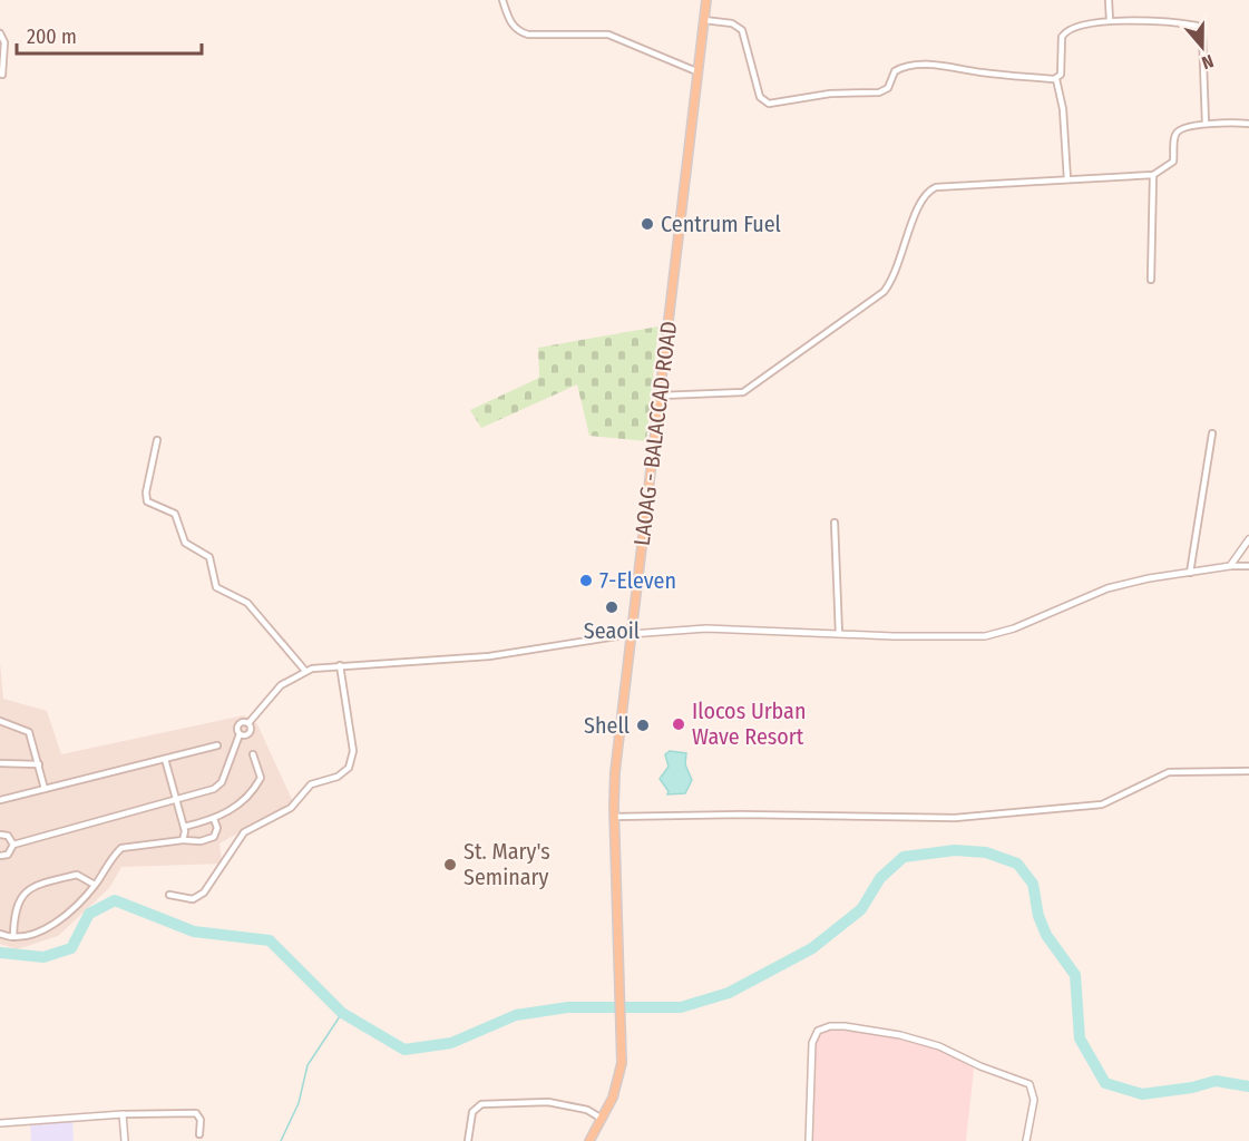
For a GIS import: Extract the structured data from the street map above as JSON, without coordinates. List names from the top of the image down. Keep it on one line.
{"streets":{"main road":["LAOAG - BALACCAD ROAD"]},"places":["Centrum Fuel","7-Eleven","Seaoil","Ilocos Urban Wave Resort","Shell","St. Mary's Seminary"],"scale_bar":"200 m","north":"bottom"}
